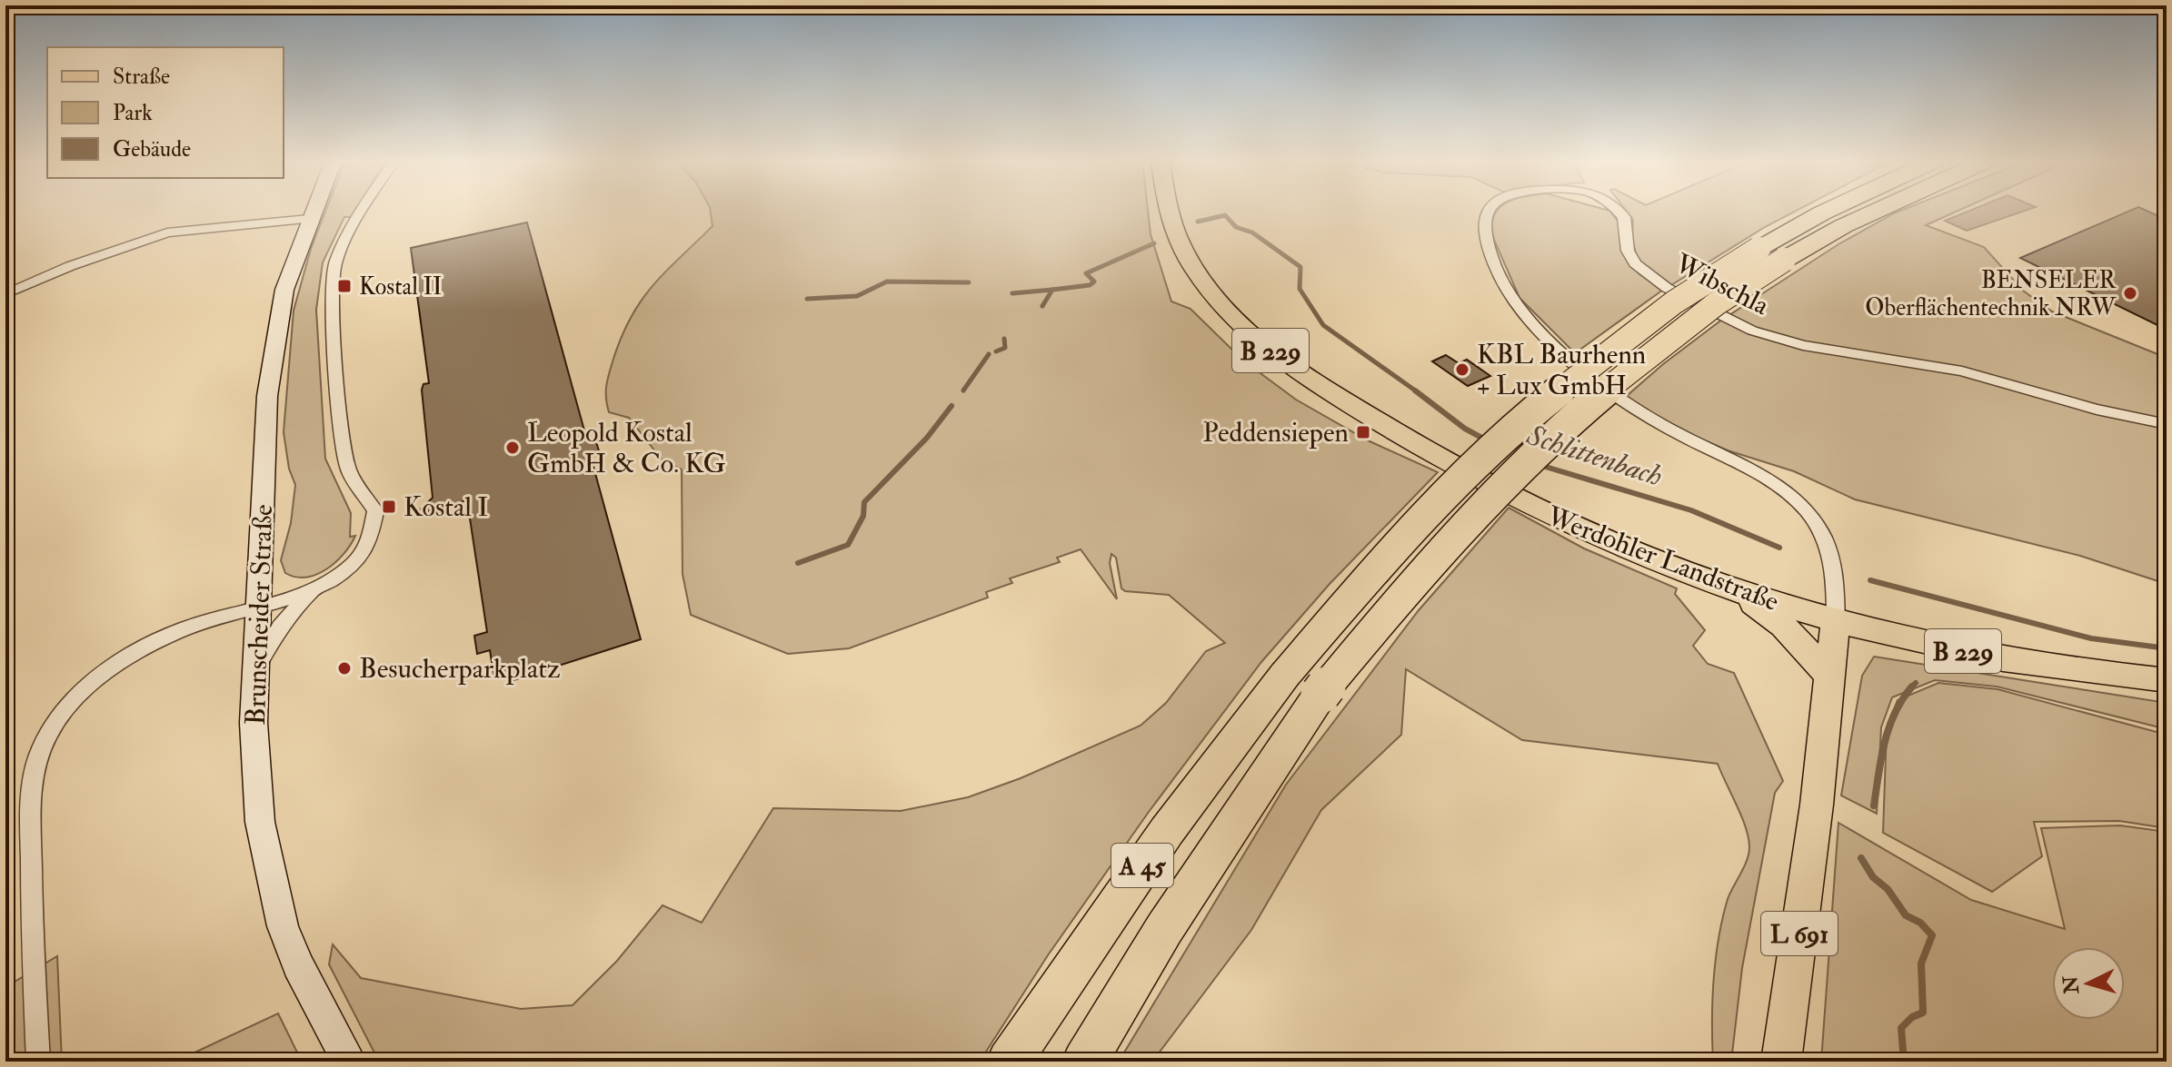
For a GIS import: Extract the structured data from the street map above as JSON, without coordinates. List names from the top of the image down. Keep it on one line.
{"streets":{"highway":["A 45"],"main road":["B 229","Werdohler Landstraße","Brunscheider Straße","L 691"],"street":["Wibschla"]},"crossings":[["Wibschla","B 229"],["Wibschla","Werdohler Landstraße"],["Wibschla","L 691"],["B 229","Werdohler Landstraße"],["B 229","L 691"],["Werdohler Landstraße","L 691"]],"water":["Schlittenbach"],"places":{"transit":["Kostal II","Peddensiepen","Kostal I"],"other":["BENSELER Oberflächentechnik NRW","KBL Baurhenn + Lux GmbH","Leopold Kostal GmbH & Co. KG","Besucherparkplatz"]},"legend":["Straße","Park","Gebäude"],"north":"left"}
